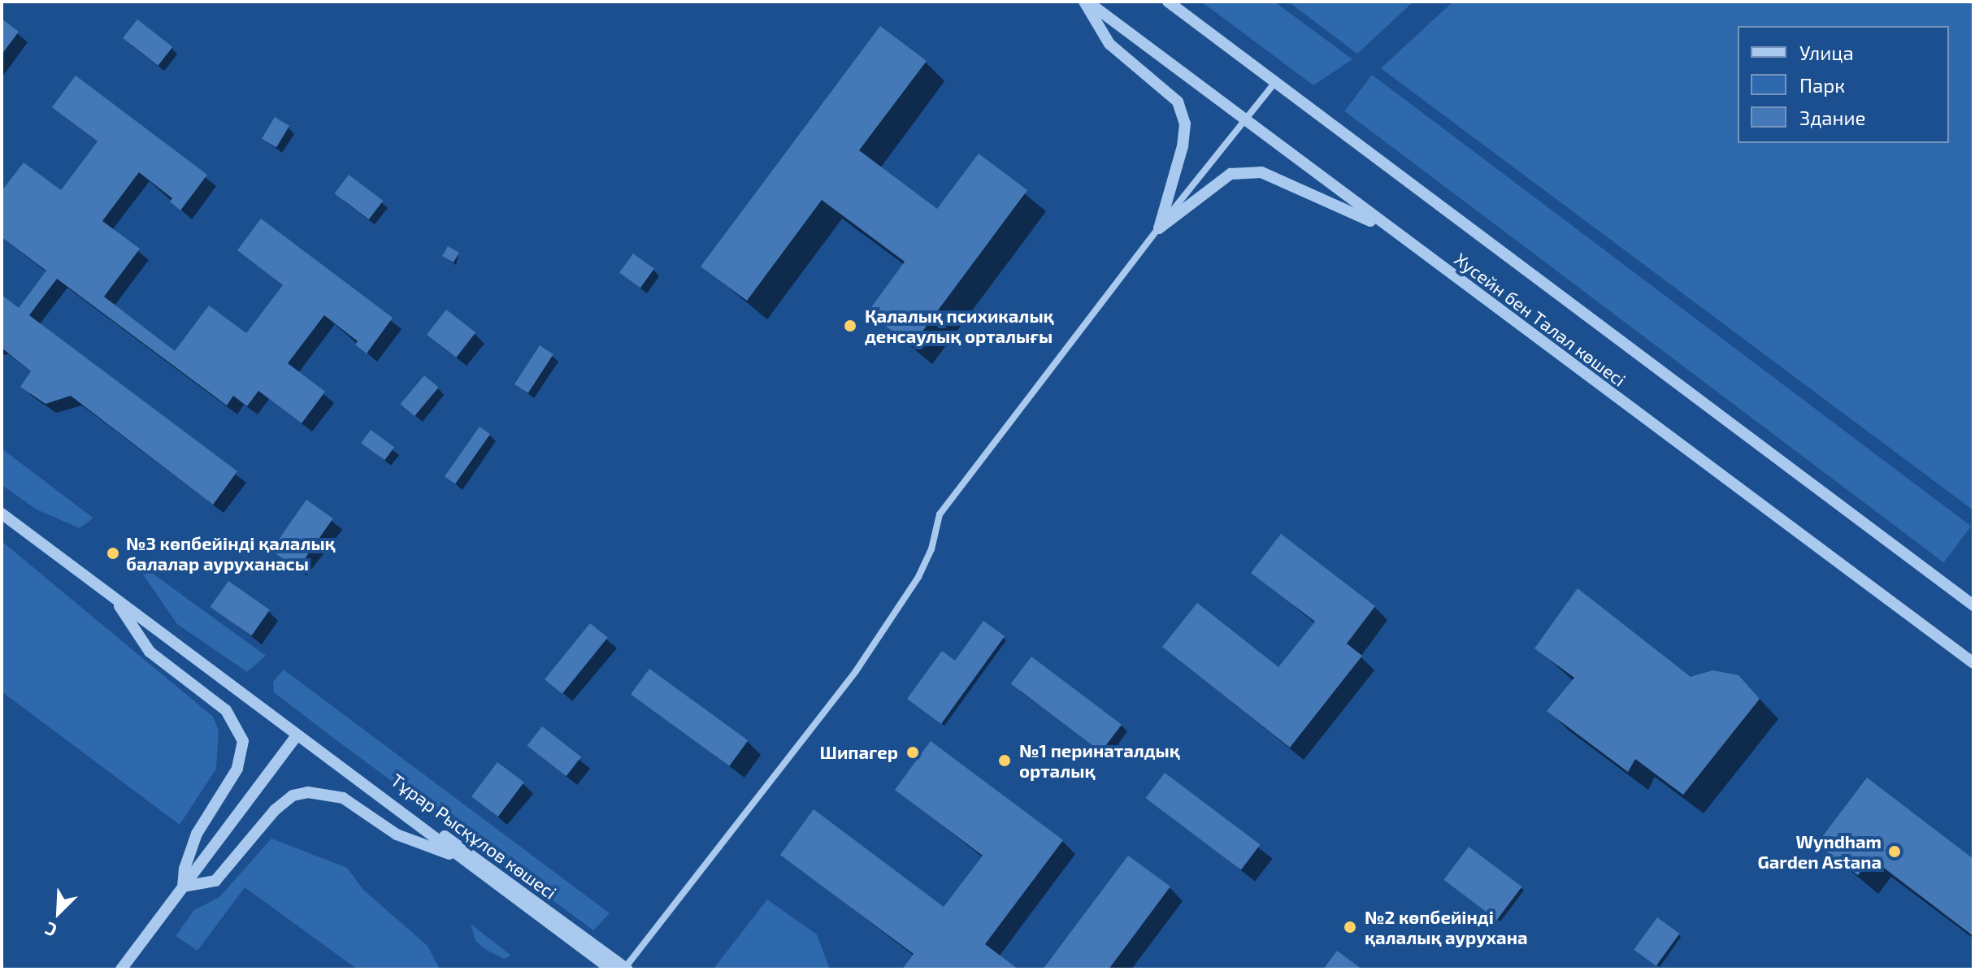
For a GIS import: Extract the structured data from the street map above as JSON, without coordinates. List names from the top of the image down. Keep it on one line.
{"streets":{"street":["Хусейн бен Талал көшесі","Тұрар Рысқұлов көшесі"]},"places":["Қалалық психикалық денсаулық орталығы","№3 көпбейінді қалалық балалар ауруханасы","Шипагер","№1 перинаталдық орталық","Wyndham Garden Astana","№2 көпбейінді қалалық аурухана"],"legend":["Улица","Парк","Здание"],"north":"bottom left"}
